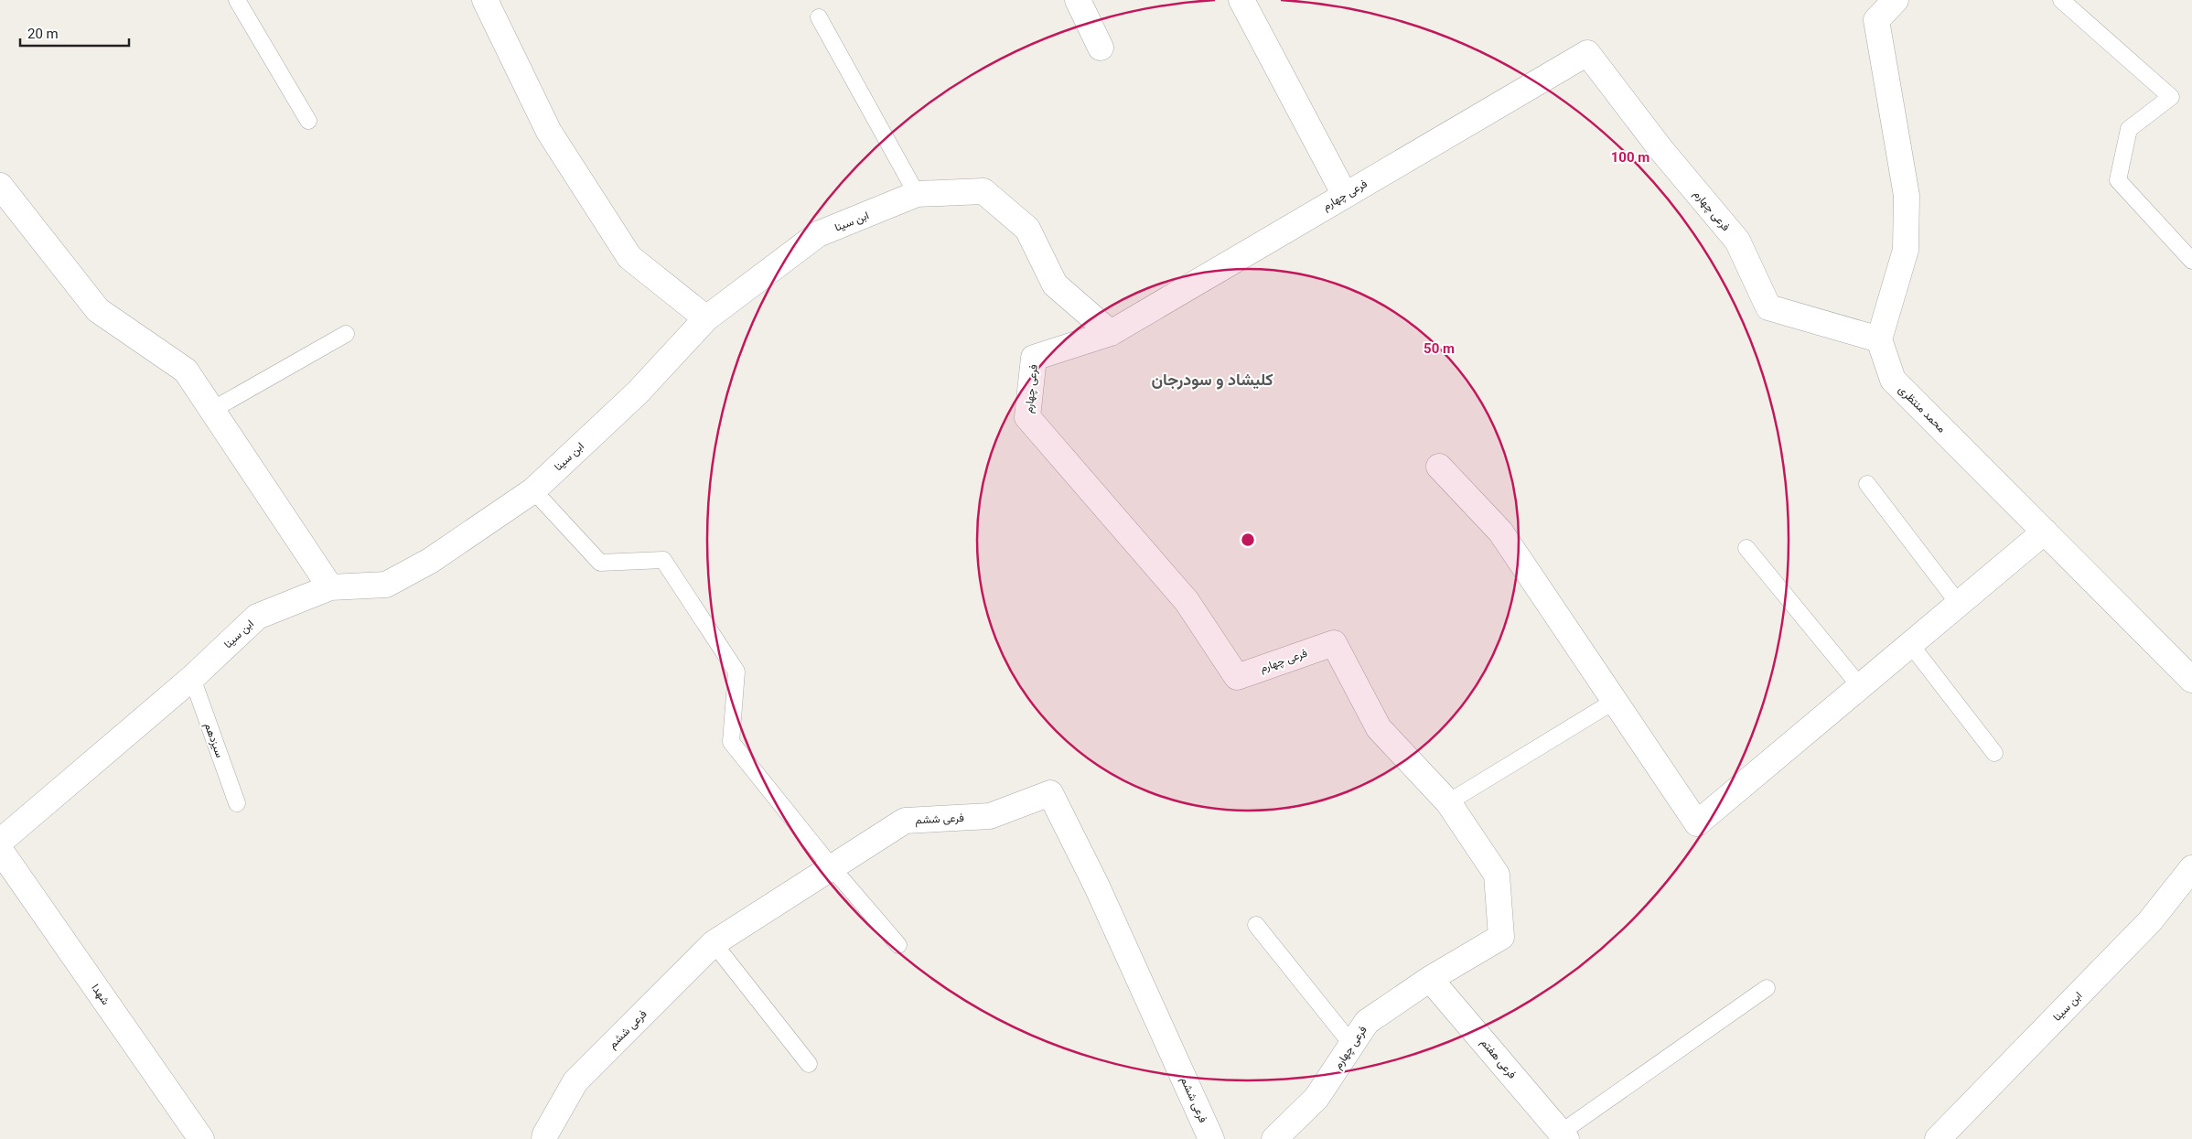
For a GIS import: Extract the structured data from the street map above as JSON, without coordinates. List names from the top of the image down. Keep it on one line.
{"streets":{"street":["فرعی چهارم","ابن سینا","محمد منتظری","فرعی ششم","شهدا","فرعی هفتم"],"lane":["سیزدهم"]},"crossings":[["فرعی چهارم","ابن سینا"],["فرعی چهارم","محمد منتظری"],["فرعی چهارم","فرعی هفتم"],["ابن سینا","سیزدهم"]],"districts":["کلیشاد و سودرجان"],"scale_bar":"20 m","rings":["100 m","50 m"]}
